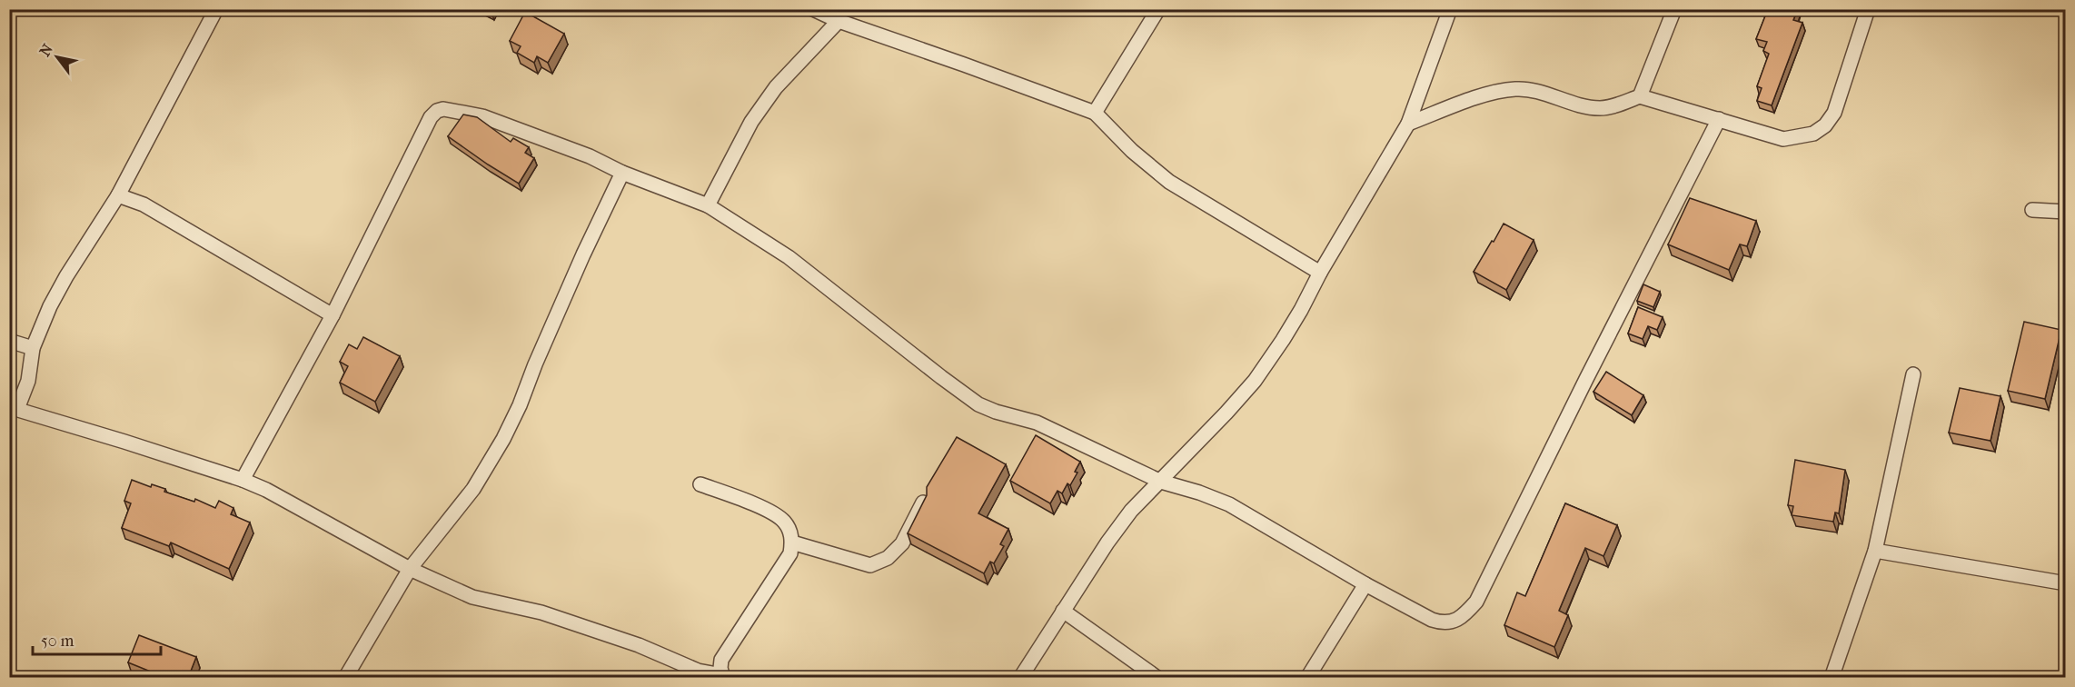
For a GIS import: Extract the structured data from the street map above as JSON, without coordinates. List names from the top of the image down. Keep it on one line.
{"scale_bar":"50 m","north":"top left"}
